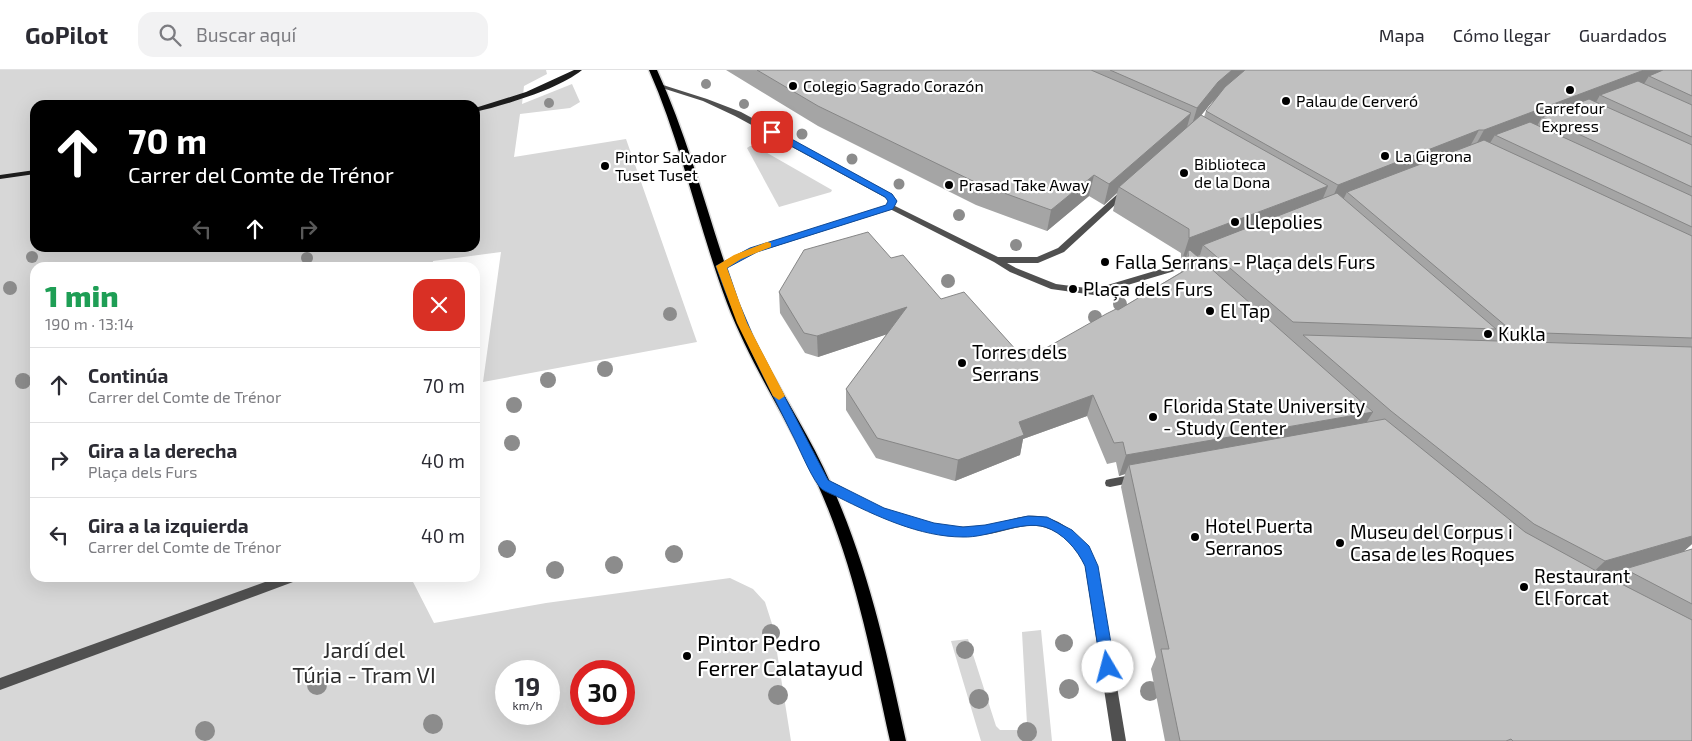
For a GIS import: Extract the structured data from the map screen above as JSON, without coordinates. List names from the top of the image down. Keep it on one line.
{"parks":["Jardí del Túria - Tram VI"],"places":["Colegio Sagrado Corazón","Carrefour Express","Palau de Cerveró","La Gigrona","Pintor Salvador Tuset Tuset","Biblioteca de la Dona","Prasad Take Away","Llepolies","Falla Serrans - Plaça dels Furs","Plaça dels Furs","El Tap","Kukla","Torres dels Serrans","Florida State University - Study Center","Hotel Puerta Serranos","Museu del Corpus i Casa de les Roques","Restaurant El Forcat","Pintor Pedro Ferrer Calatayud"],"page":{"header":"GoPilot","search":"Buscar aquí","nav":["Mapa","Cómo llegar","Guardados"],"turn":["70 m","Carrer del Comte de Trénor"],"heading":["1 min","190 m · 13:14"],"list":[{"name":"Continúa","note":"Carrer del Comte de Trénor","value":"70 m"},{"name":"Gira a la derecha","note":"Plaça dels Furs","value":"40 m"},{"name":"Gira a la izquierda","note":"Carrer del Comte de Trénor","value":"40 m"}],"speed":"19 km/h","limit":"30"}}
